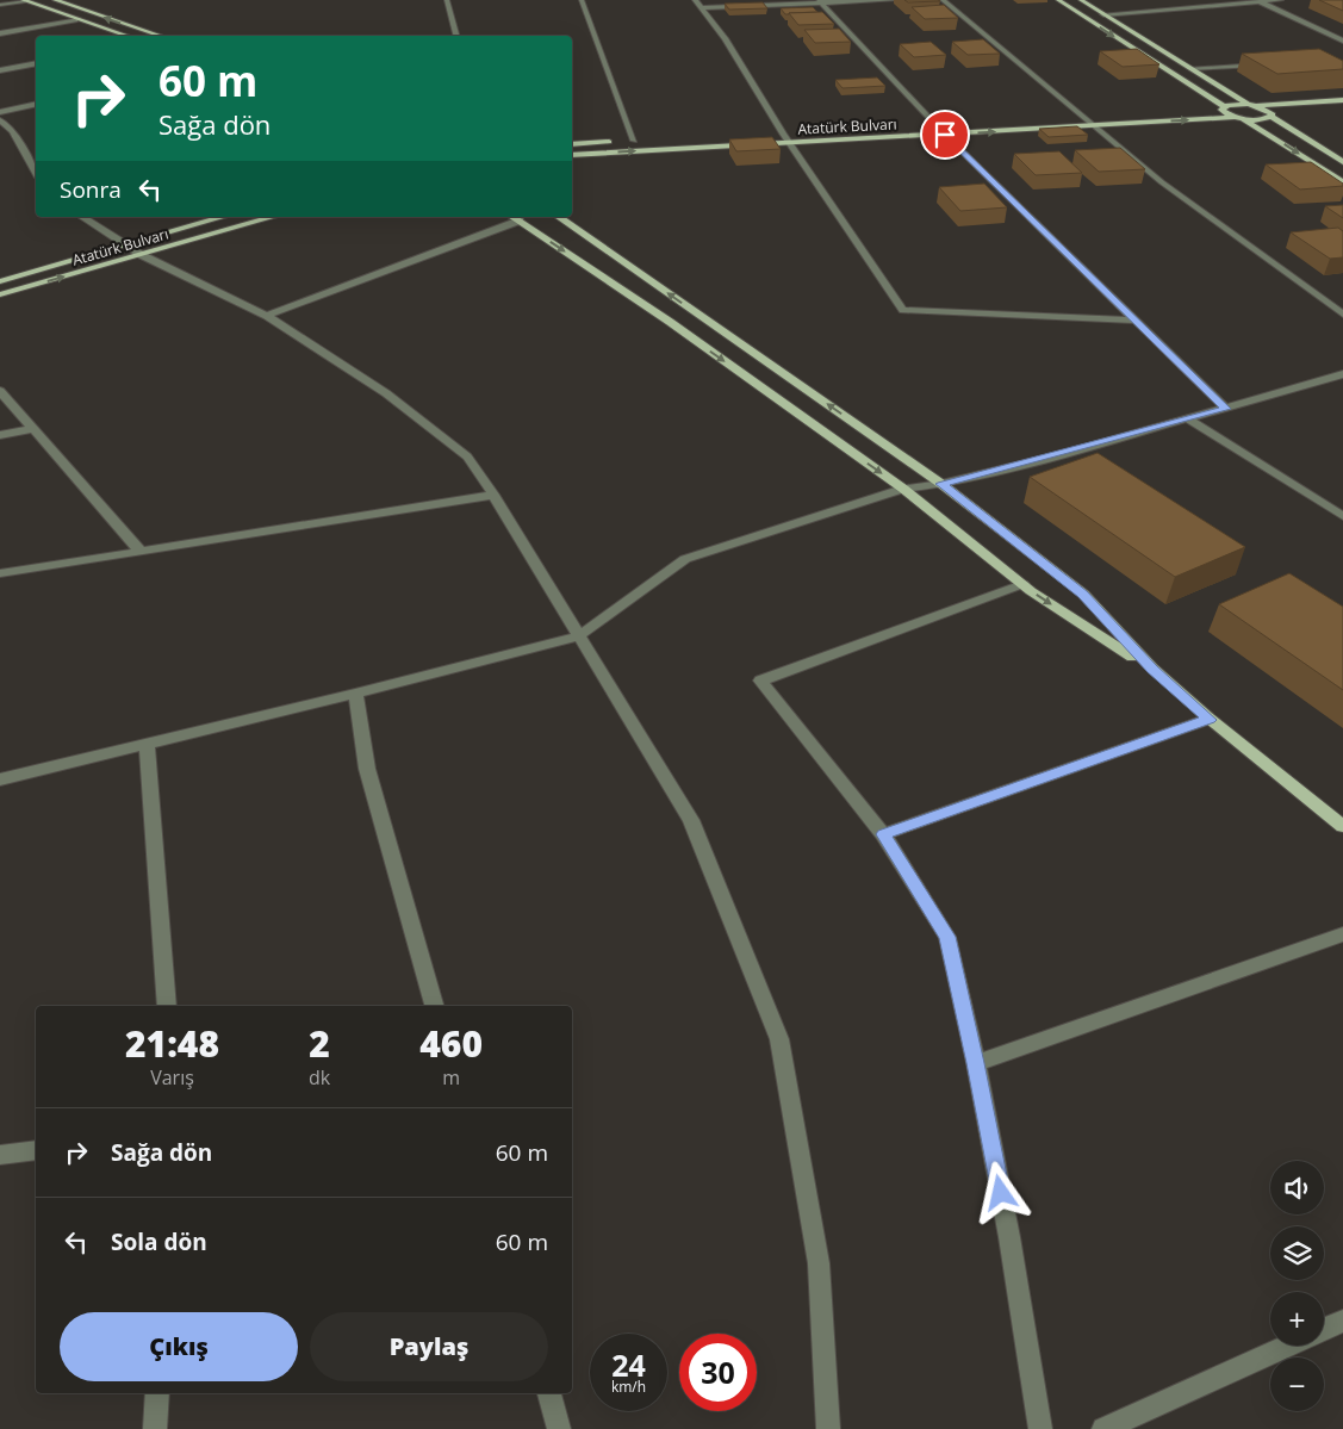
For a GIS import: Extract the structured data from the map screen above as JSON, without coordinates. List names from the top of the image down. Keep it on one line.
{"streets":{"main road":["Atatürk Bulvarı"]},"page":{"turn":["60 m","Sağa dön"],"then":"Sonra","eta":["21:48","Varış","2","dk","460","m"],"list":[{"name":"Sağa dön","value":"60 m"},{"name":"Sola dön","value":"60 m"}],"map_buttons":["+","−"],"buttons":["Çıkış","Paylaş"],"speed":"24 km/h","limit":"30"}}
